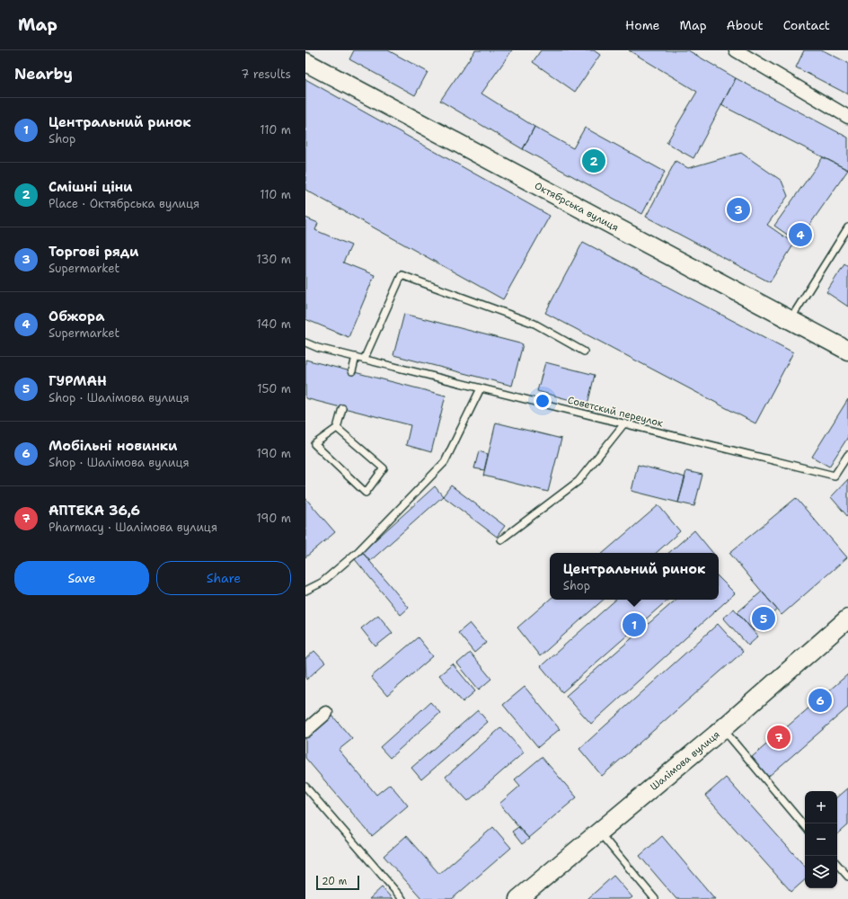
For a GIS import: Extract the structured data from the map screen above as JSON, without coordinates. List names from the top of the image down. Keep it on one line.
{"streets":{"main road":["Октябрська вулиця","Шалімова вулиця"],"lane":["Советский переулок"]},"scale_bar":"20 m","page":{"header":"Map","nav":["Home","Map","About","Contact"],"heading":["Nearby","7 results"],"list":[{"mark":"1","name":"Центральний ринок","note":"Shop","value":"110 m"},{"mark":"2","name":"Смішні ціни","note":"Place · Октябрська вулиця","value":"110 m"},{"mark":"3","name":"Торгові ряди","note":"Supermarket","value":"130 m"},{"mark":"4","name":"Обжора","note":"Supermarket","value":"140 m"},{"mark":"5","name":"ГУРМАН","note":"Shop · Шалімова вулиця","value":"150 m"},{"mark":"6","name":"Мобільні новинки","note":"Shop · Шалімова вулиця","value":"190 m"},{"mark":"7","name":"АПТЕКА 36,6","note":"Pharmacy · Шалімова вулиця","value":"190 m"}],"pins":["2","3","4","5","1","6","7"],"buttons":["Save","Share"],"popup":["Центральний ринок","Shop"],"map_buttons":["+","−"],"scale":"20 m"}}
